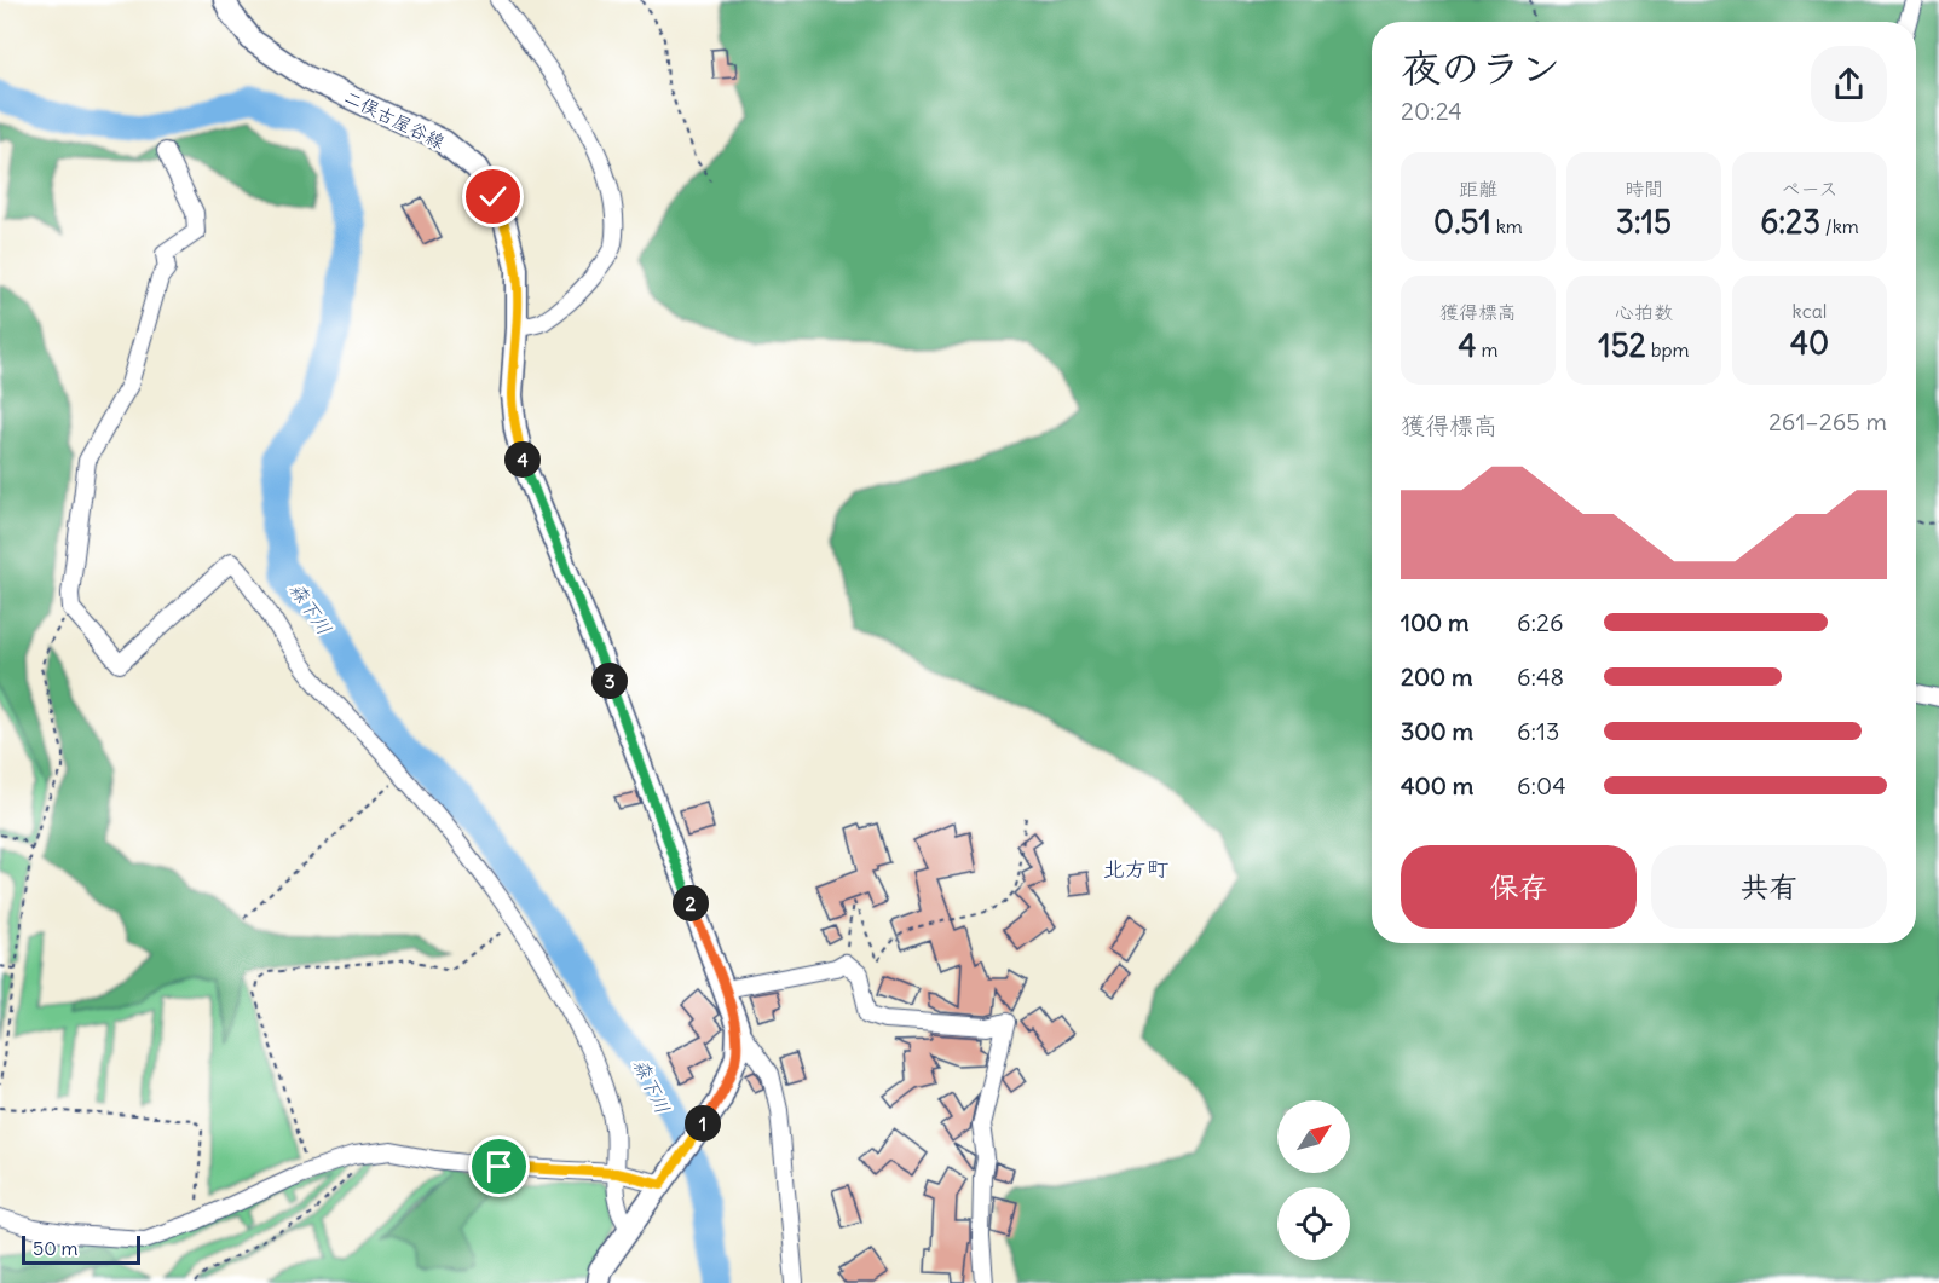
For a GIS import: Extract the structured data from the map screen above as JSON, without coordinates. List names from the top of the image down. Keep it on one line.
{"streets":{"main road":["二俣古屋谷線"]},"districts":["北方町"],"water":["森下川"],"scale_bar":"50 m","north":"top right","page":{"heading":["夜のラン","20:24"],"stats":[["距離","0.51 km"],["時間","3:15"],["ペース","6:23 /km"],["獲得標高","4 m"],["心拍数","152 bpm"],["kcal","40"]],"chart":["獲得標高","261–265 m"],"pins":["4","3","2","1"],"list":[{"name":"100 m","note":"6:26"},{"name":"200 m","note":"6:48"},{"name":"300 m","note":"6:13"},{"name":"400 m","note":"6:04"}],"buttons":["保存","共有"],"scale":"50 m"}}
